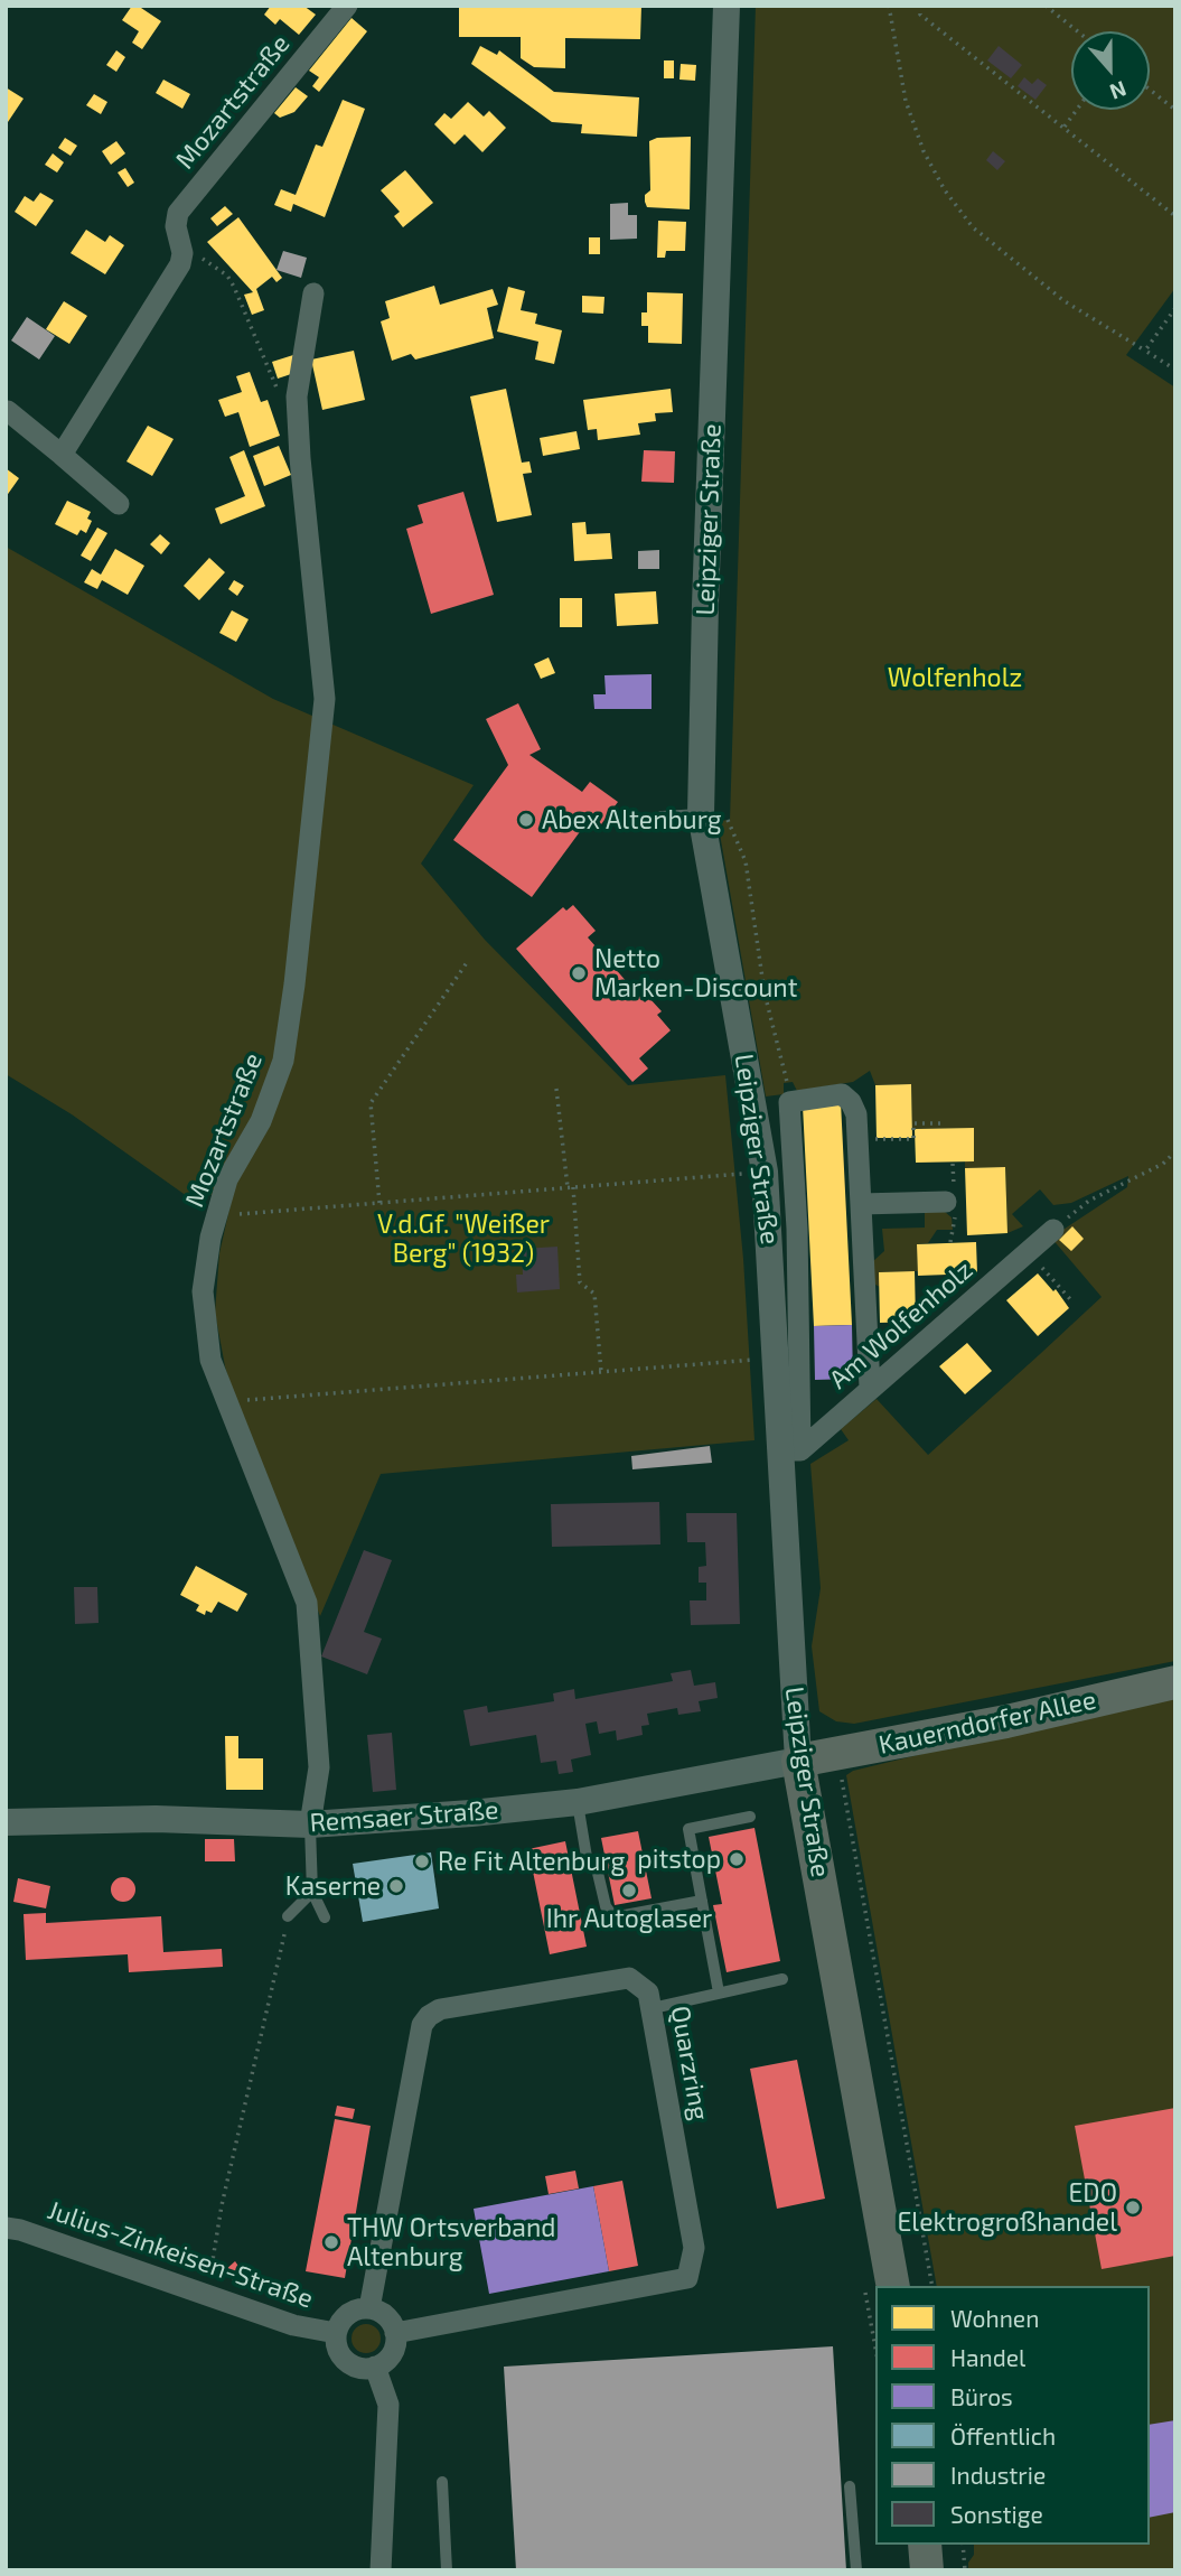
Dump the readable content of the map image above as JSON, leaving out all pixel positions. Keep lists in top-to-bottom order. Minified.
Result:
{"streets":{"main road":["Leipziger Straße","Kauerndorfer Allee"],"street":["Mozartstraße","Am Wolfenholz","Remsaer Straße","Quarzring","Julius-Zinkeisen-Straße"]},"crossings":[["Mozartstraße","Remsaer Straße"],["Leipziger Straße","Am Wolfenholz"],["Leipziger Straße","Kauerndorfer Allee"],["Leipziger Straße","Remsaer Straße"],["Kauerndorfer Allee","Remsaer Straße"],["Quarzring","Julius-Zinkeisen-Straße"]],"parks":["Wolfenholz","V.d.Gf. \"Weißer Berg\" (1932)"],"places":["Abex Altenburg","Netto Marken-Discount","pitstop","Re Fit Altenburg","Kaserne","Ihr Autoglaser","EDO Elektrogroßhandel","THW Ortsverband Altenburg"],"legend":["Wohnen","Handel","Büros","Öffentlich","Industrie","Sonstige"],"north":"bottom"}
